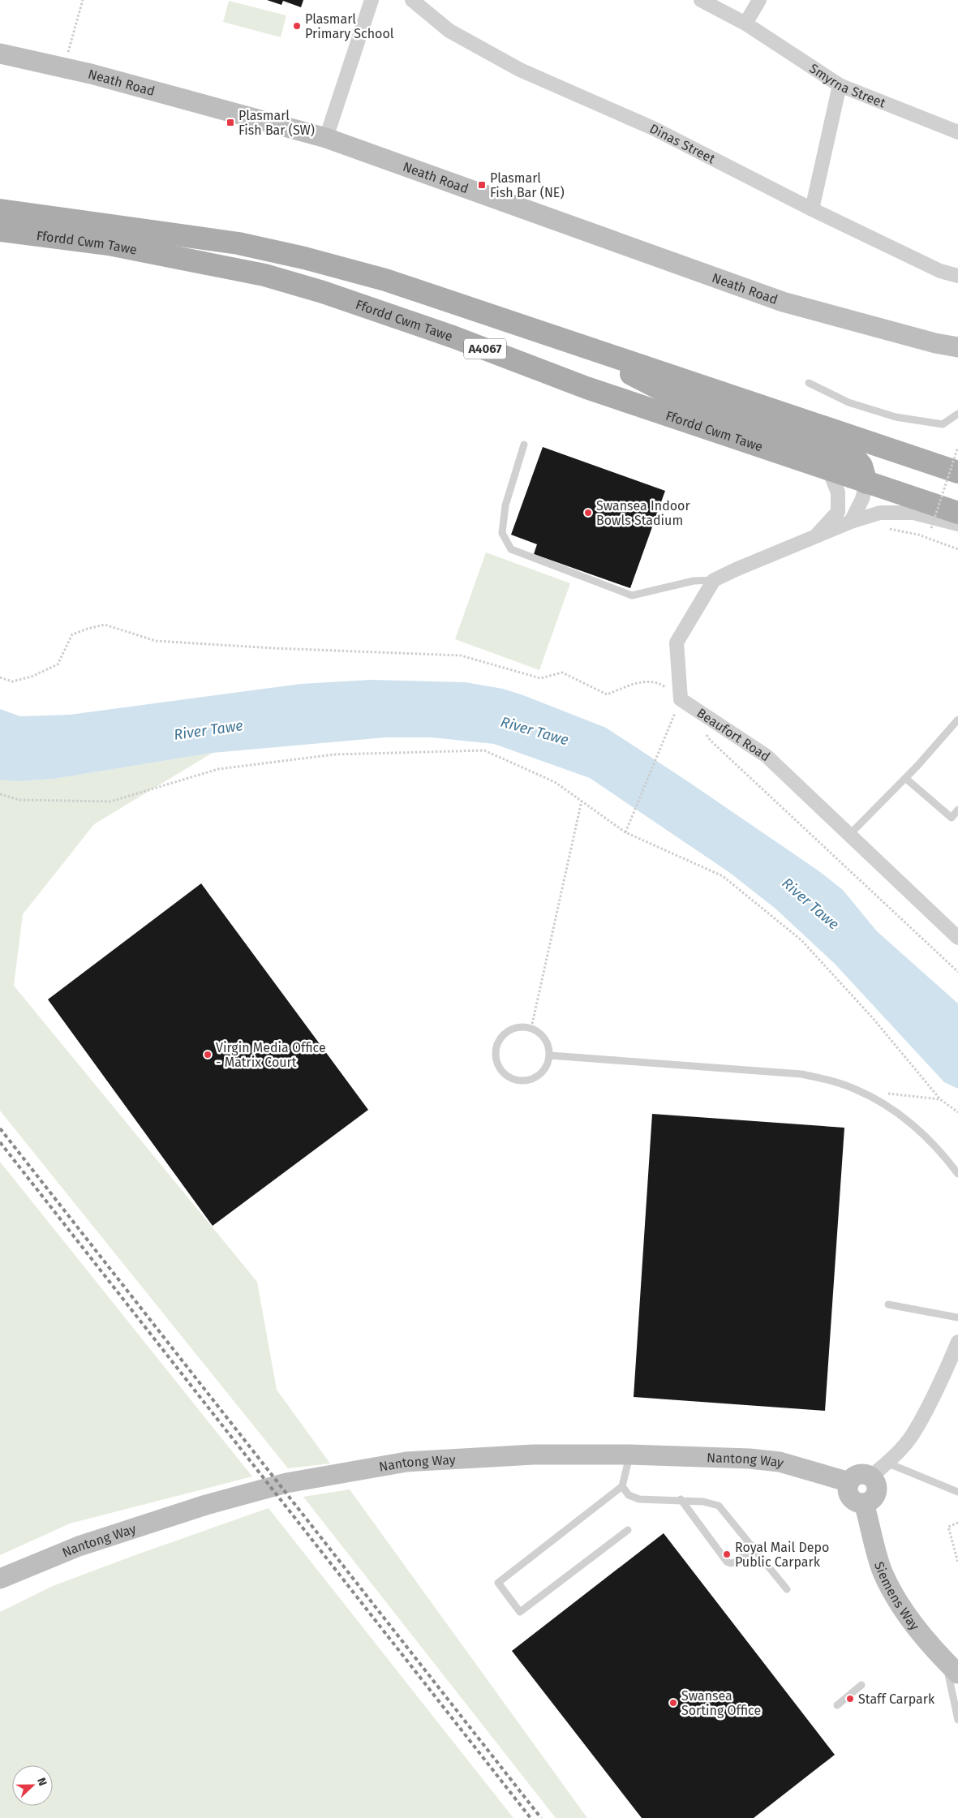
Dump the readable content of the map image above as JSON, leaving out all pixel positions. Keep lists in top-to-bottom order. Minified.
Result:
{"streets":{"main road":["Ffordd Cwm Tawe","A4067"],"street":["Neath Road","Smyrna Street","Dinas Street","Beaufort Road","Nantong Way","Siemens Way"]},"crossings":[["Nantong Way","Siemens Way"]],"water":["River Tawe"],"places":{"other":["Plasmarl Primary School","Swansea Indoor Bowls Stadium","Virgin Media Office - Matrix Court","Royal Mail Depo Public Carpark","Staff Carpark","Swansea Sorting Office"],"transit":["Plasmarl Fish Bar (SW)","Plasmarl Fish Bar (NE)"]},"north":"right"}
